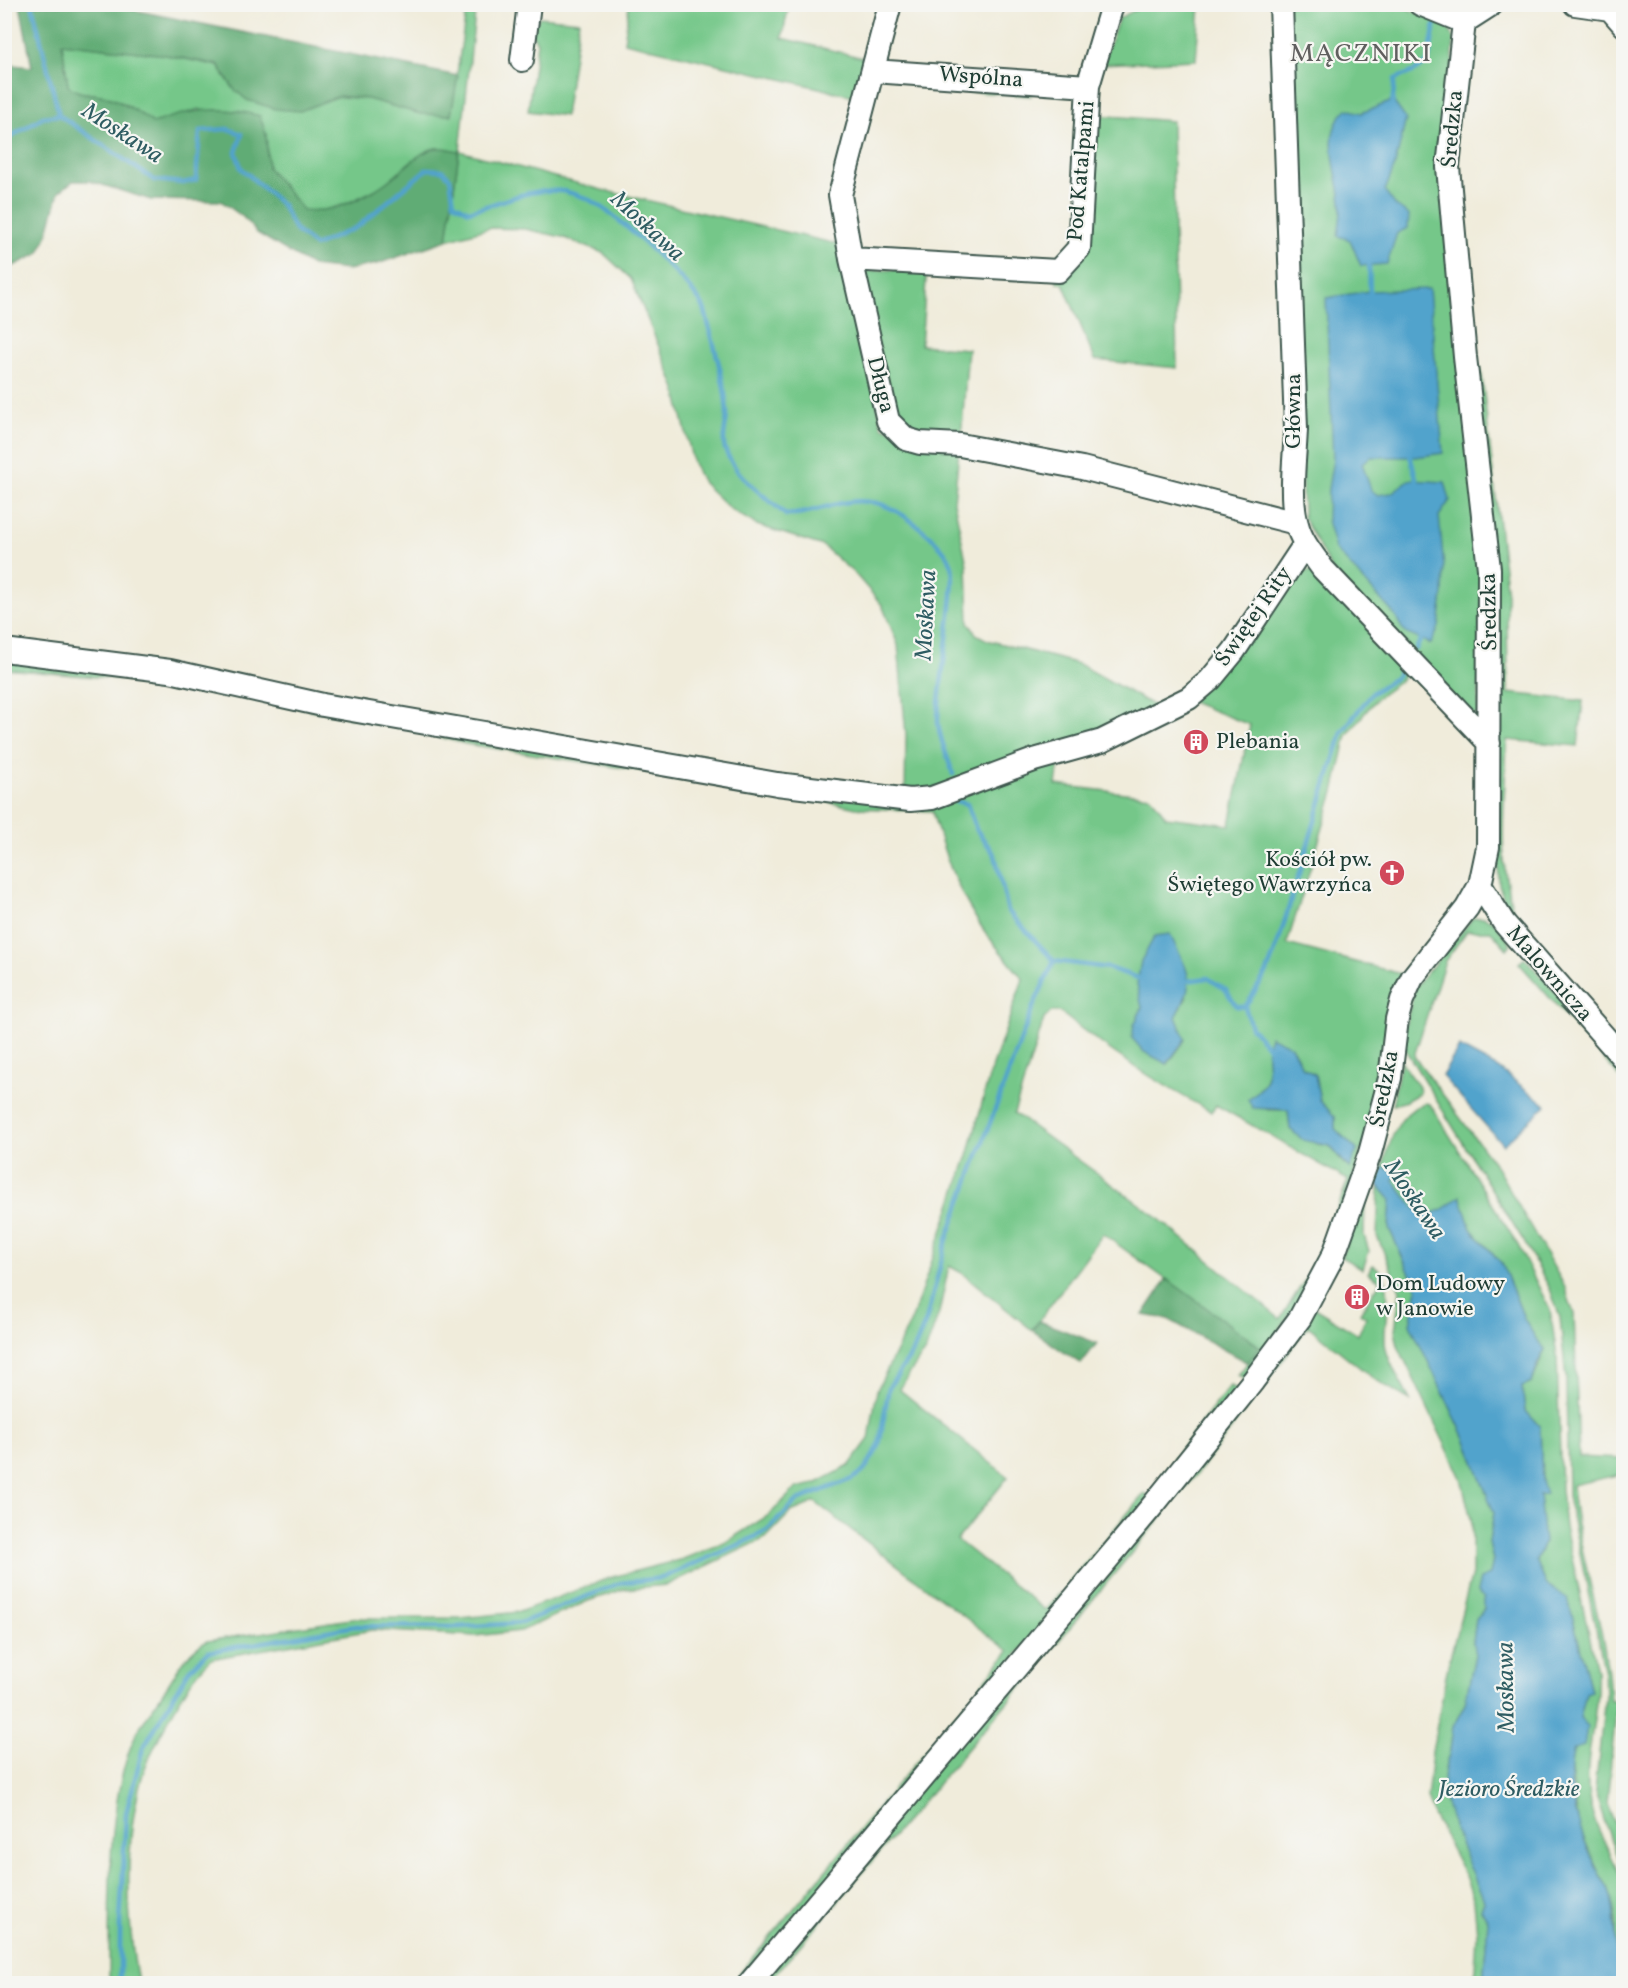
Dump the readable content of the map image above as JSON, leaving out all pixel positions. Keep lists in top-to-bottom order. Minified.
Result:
{"streets":{"street":["Wspólna","Średzka","Pod Katalpami","Długa","Główna","Świętej Rity","Malownicza"]},"crossings":[["Wspólna","Pod Katalpami"],["Wspólna","Długa"],["Średzka","Malownicza"],["Pod Katalpami","Długa"],["Długa","Główna"],["Długa","Świętej Rity"],["Główna","Świętej Rity"]],"districts":["MĄCZNIKI"],"water":["Moskawa","Jezioro Średzkie"],"places":{"building":["Plebania","Dom Ludowy w Janowie"],"church":["Kościół pw. Świętego Wawrzyńca"]}}
